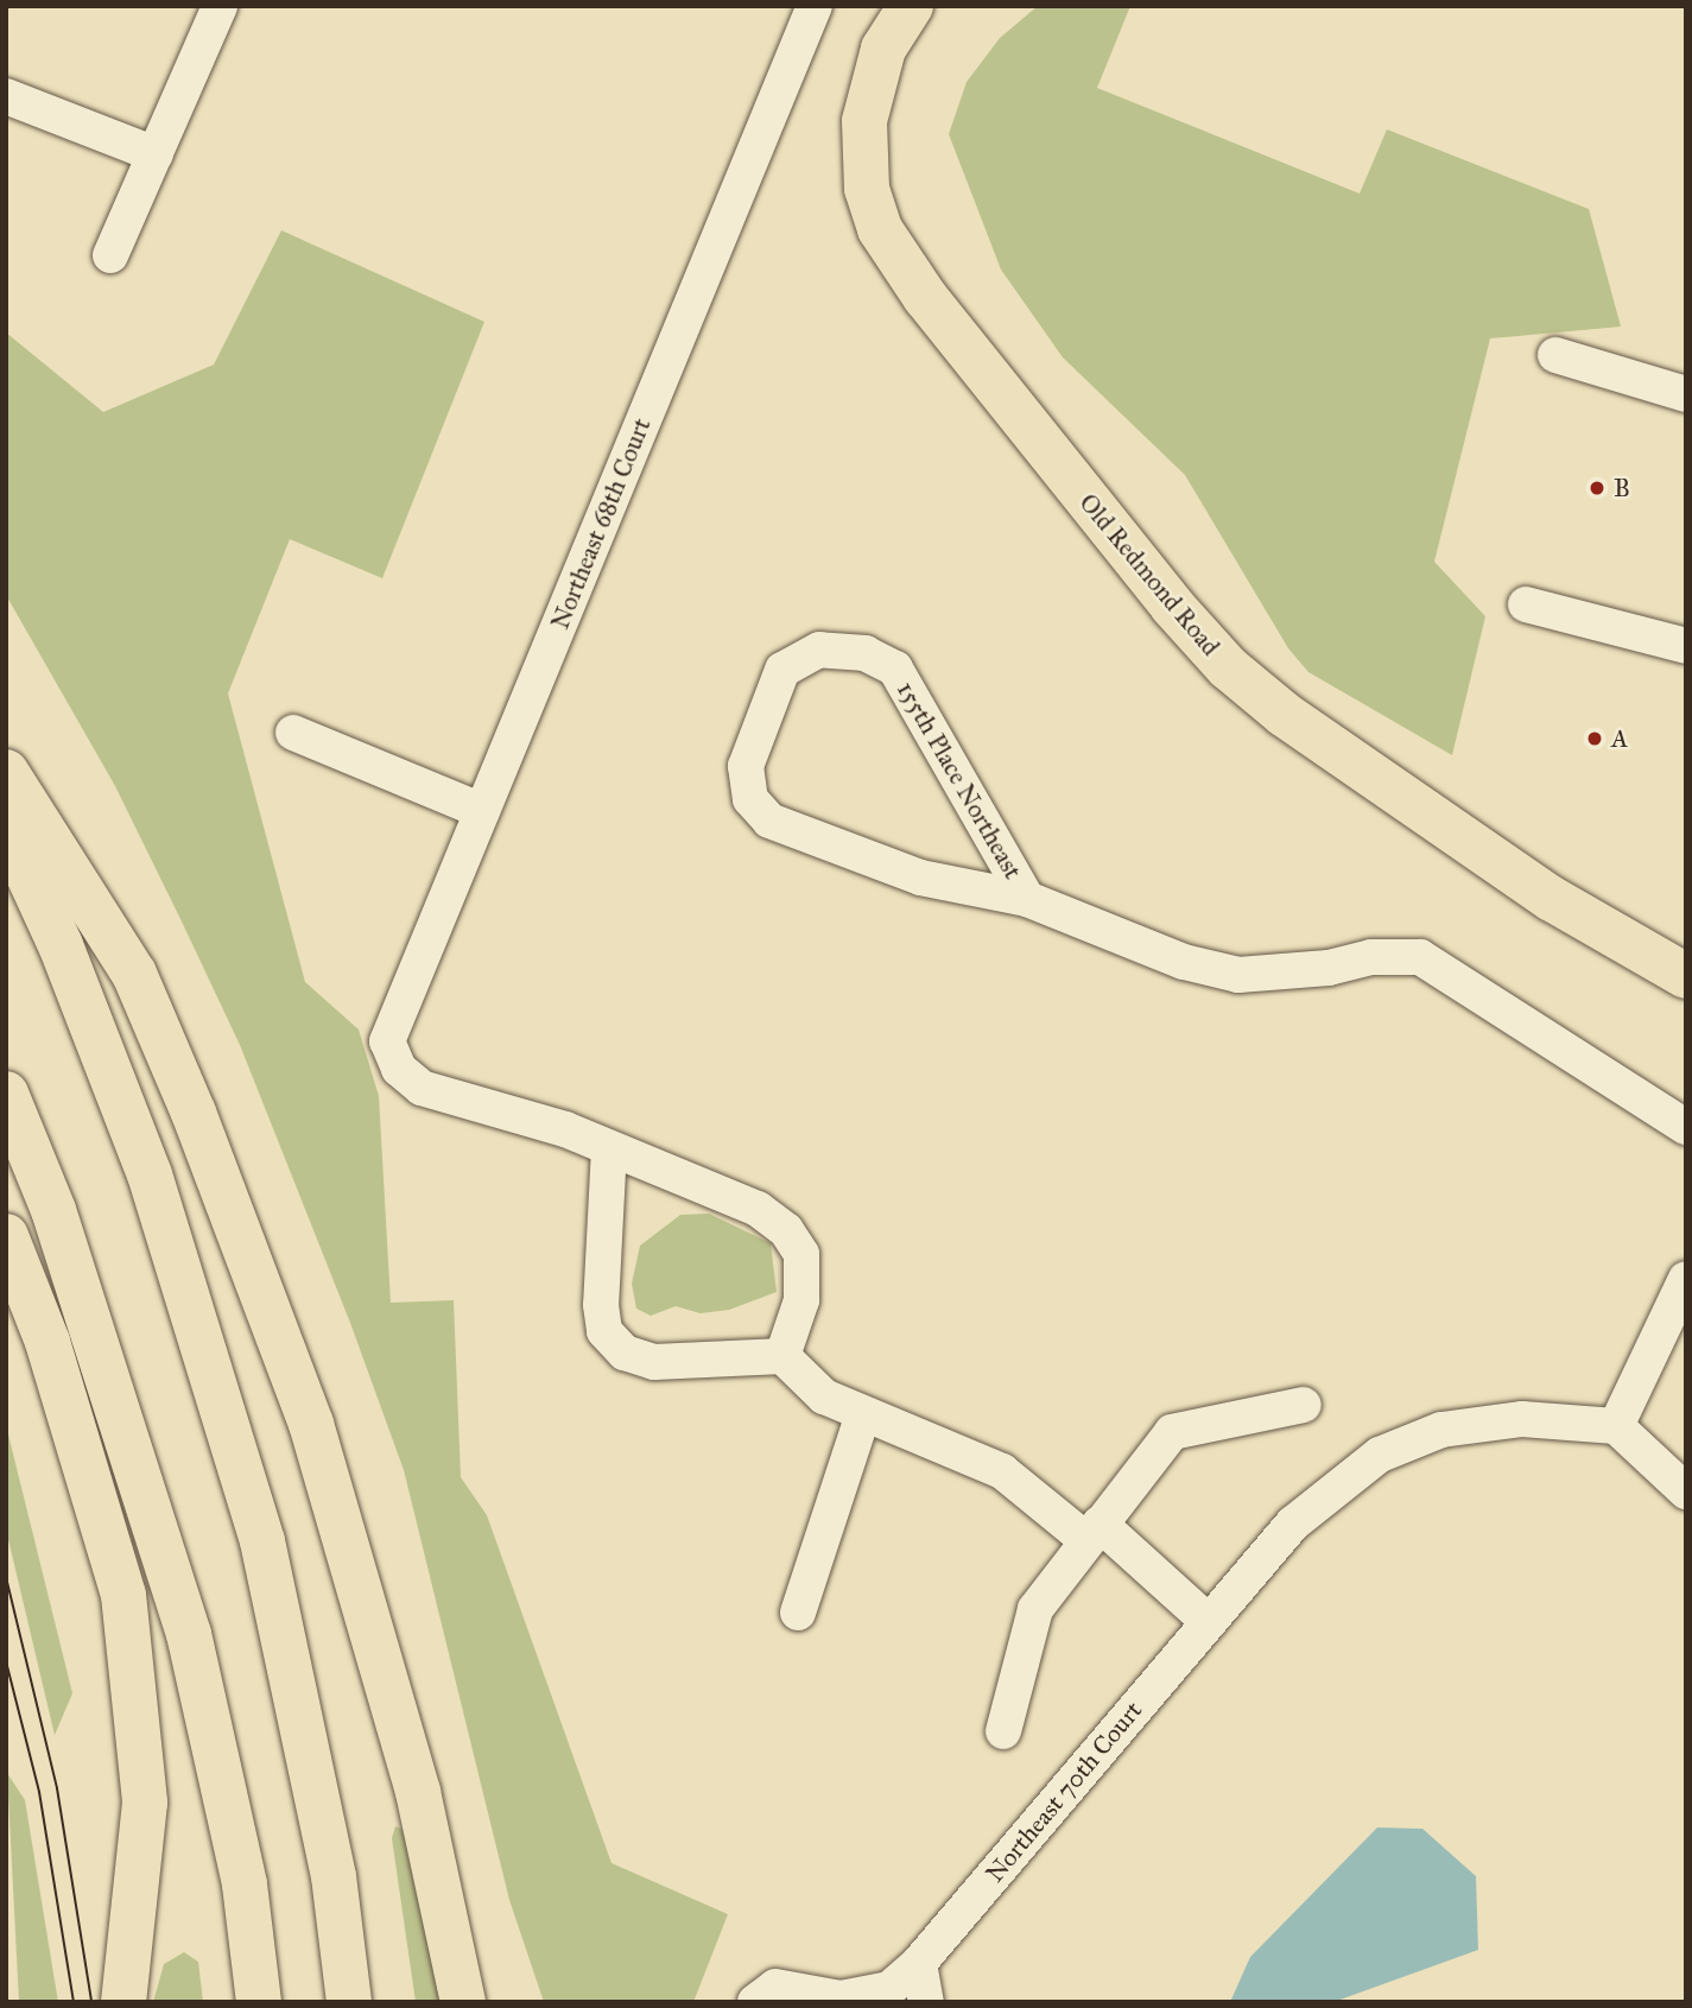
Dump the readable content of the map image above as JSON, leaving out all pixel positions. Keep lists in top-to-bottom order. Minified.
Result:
{"streets":{"main road":["Old Redmond Road"],"street":["Northeast 68th Court","155th Place Northeast","Northeast 70th Court"]},"places":["B","A"]}
